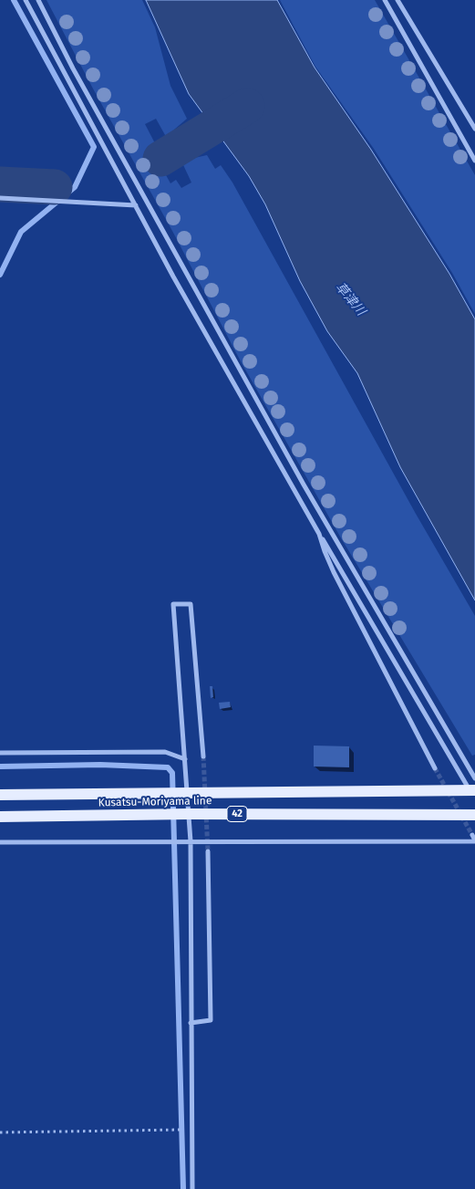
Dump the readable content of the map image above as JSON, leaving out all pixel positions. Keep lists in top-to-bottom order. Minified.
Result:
{"streets":{"main road":["Kusatsu-Moriyama line","42"]},"water":["草津川"]}
